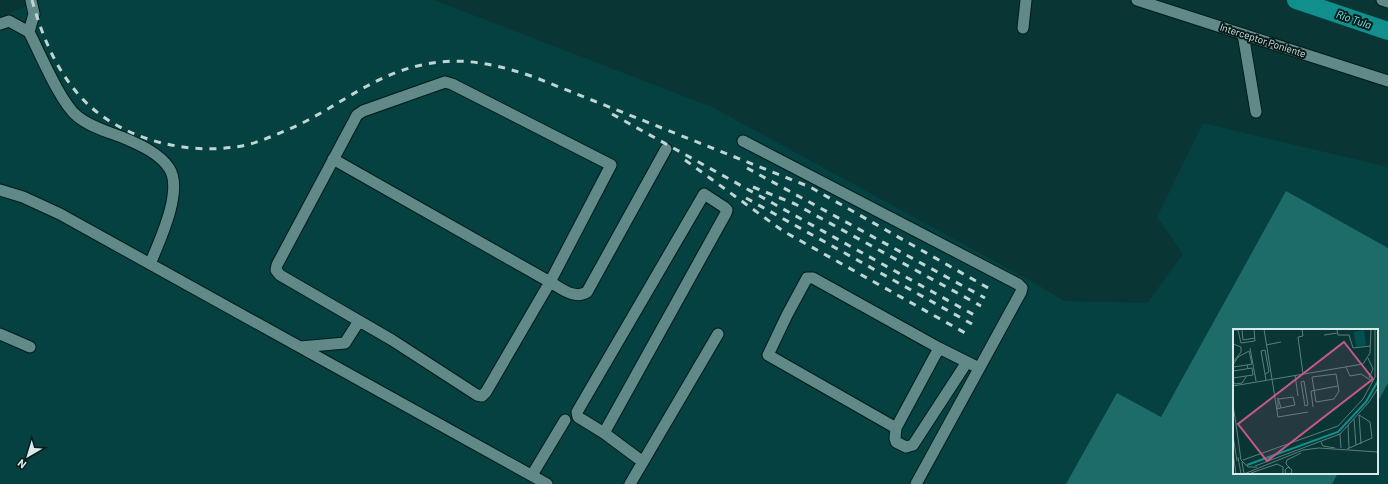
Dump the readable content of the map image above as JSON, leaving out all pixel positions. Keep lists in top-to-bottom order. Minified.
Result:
{"streets":{"street":["Interceptor Poniente"]},"water":["Río Tula"],"north":"bottom left"}
